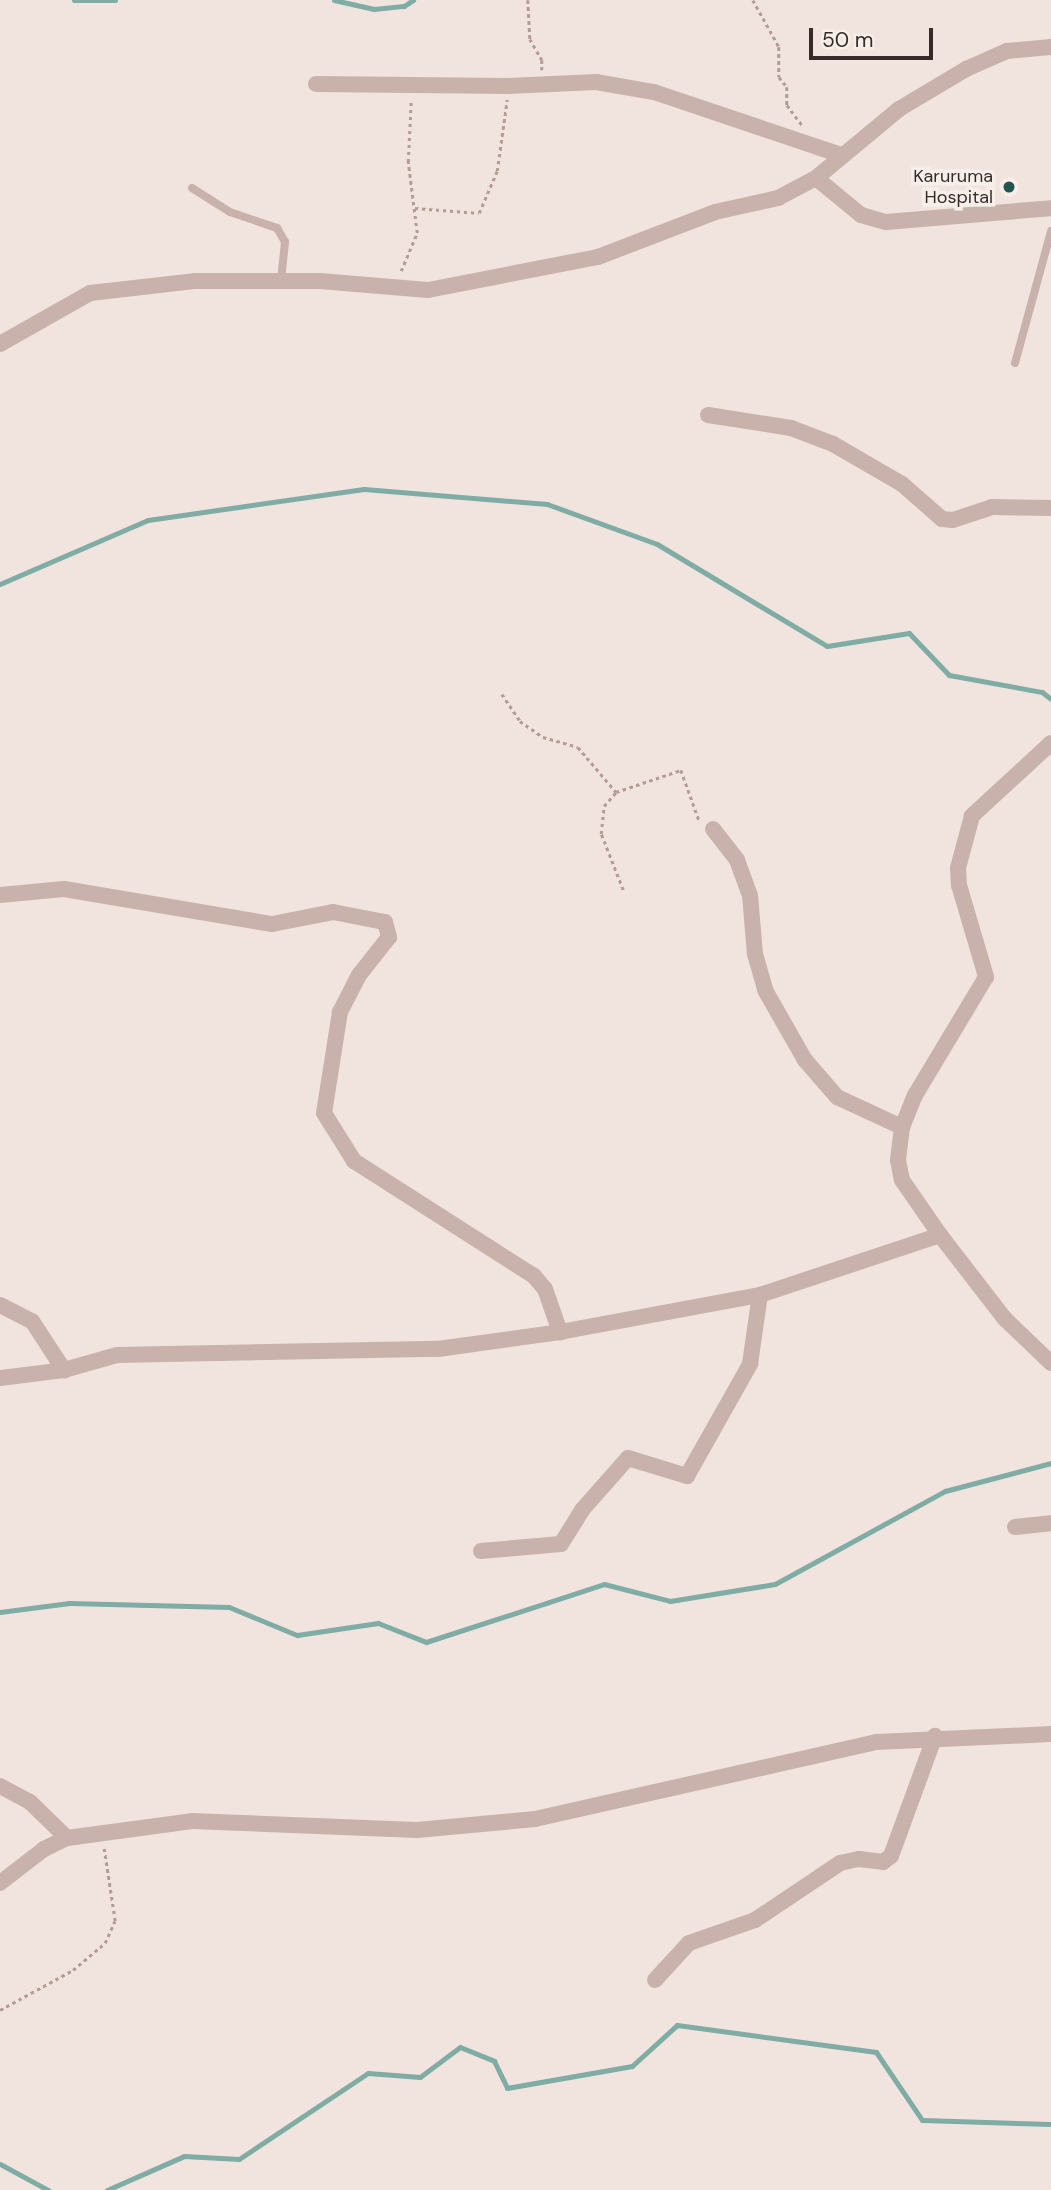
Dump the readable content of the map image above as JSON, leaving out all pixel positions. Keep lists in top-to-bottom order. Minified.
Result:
{"places":["Karuruma Hospital"],"scale_bar":"50 m"}
